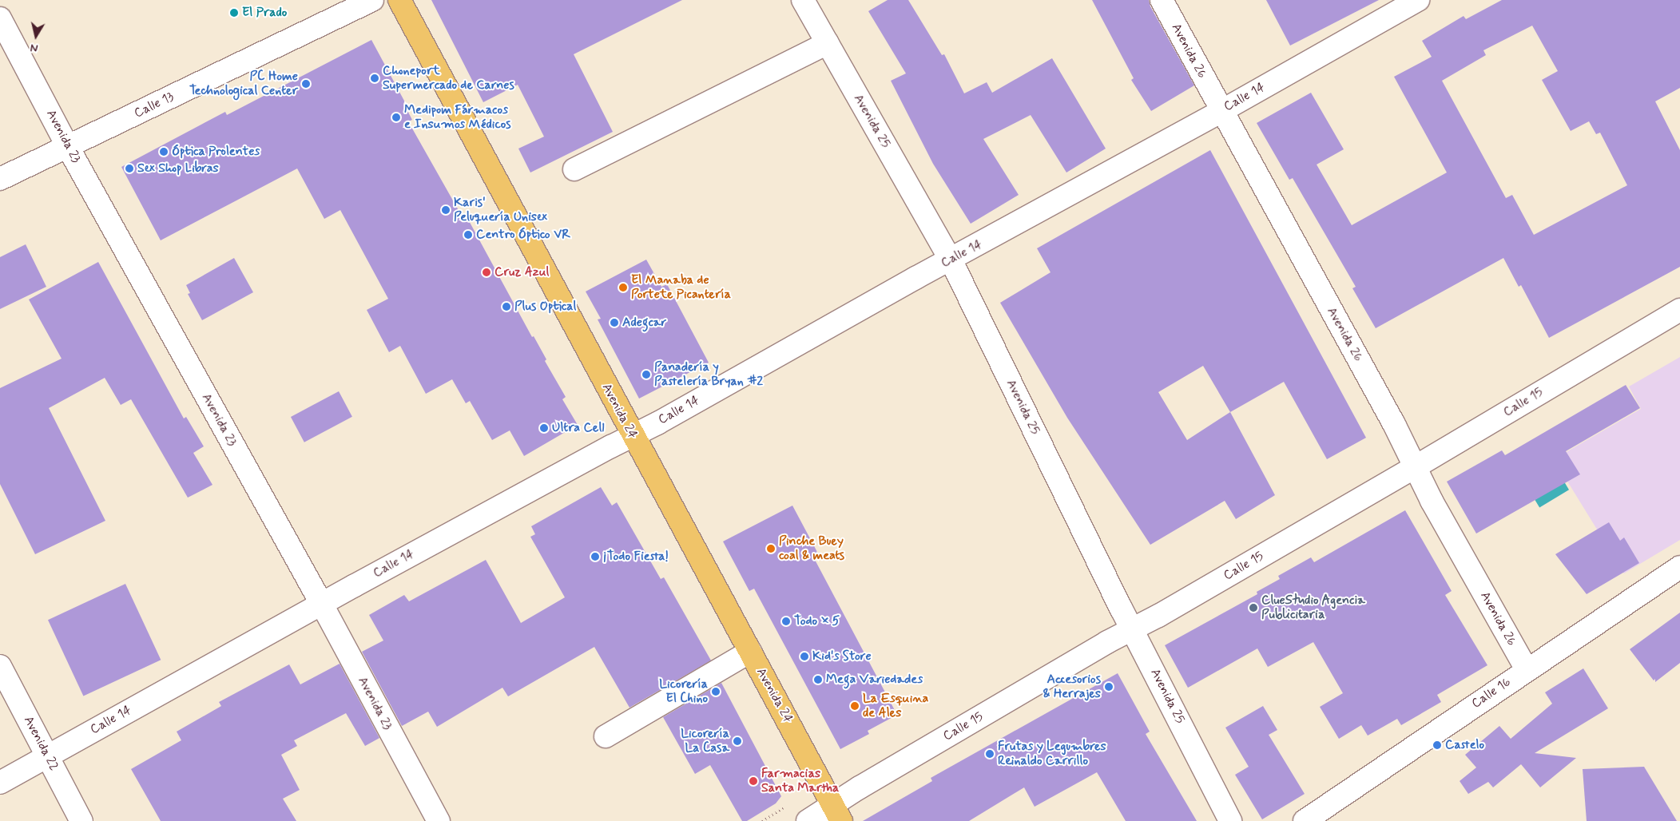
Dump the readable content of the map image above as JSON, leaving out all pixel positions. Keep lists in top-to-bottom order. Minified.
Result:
{"streets":{"main road":["Avenida 24"],"street":["Avenida 26","Calle 14","Calle 13","Avenida 25","Avenida 23","Calle 15","Calle 16","Avenida 22"]},"crossings":[["Avenida 26","Calle 14"],["Avenida 26","Calle 15"],["Avenida 26","Calle 16"],["Calle 14","Avenida 25"],["Calle 14","Avenida 23"],["Calle 14","Avenida 24"],["Calle 14","Avenida 22"],["Calle 13","Avenida 23"],["Avenida 25","Calle 15"],["Calle 15","Avenida 24"]],"places":["El Prado","Choneport Supermercado de Carnes","PC Home Technological Center","Medipom Fármacos e Insumos Médicos","Óptica Prolentes","Sex Shop Libras","Karis' Peluquería Unisex","Centro Óptico VR","Cruz Azul","El Manaba de Portete Picantería","Plus Optical","Adegcar","Panadería y Pastelería Bryan #2","Ultra Cell","Pinche Buey coal & meats","¡Todo Fiesta!","ClueStudio Agencia Publicitaria","Todo × 5","Kid's Store","Mega Variedades","Accesorios & Herrajes","Licorería El Chino","La Esquina de Ales","Licorería La Casa","Castelo","Frutas y Legumbres Reinaldo Carrillo","Farmacias Santa Martha"],"north":"bottom"}
